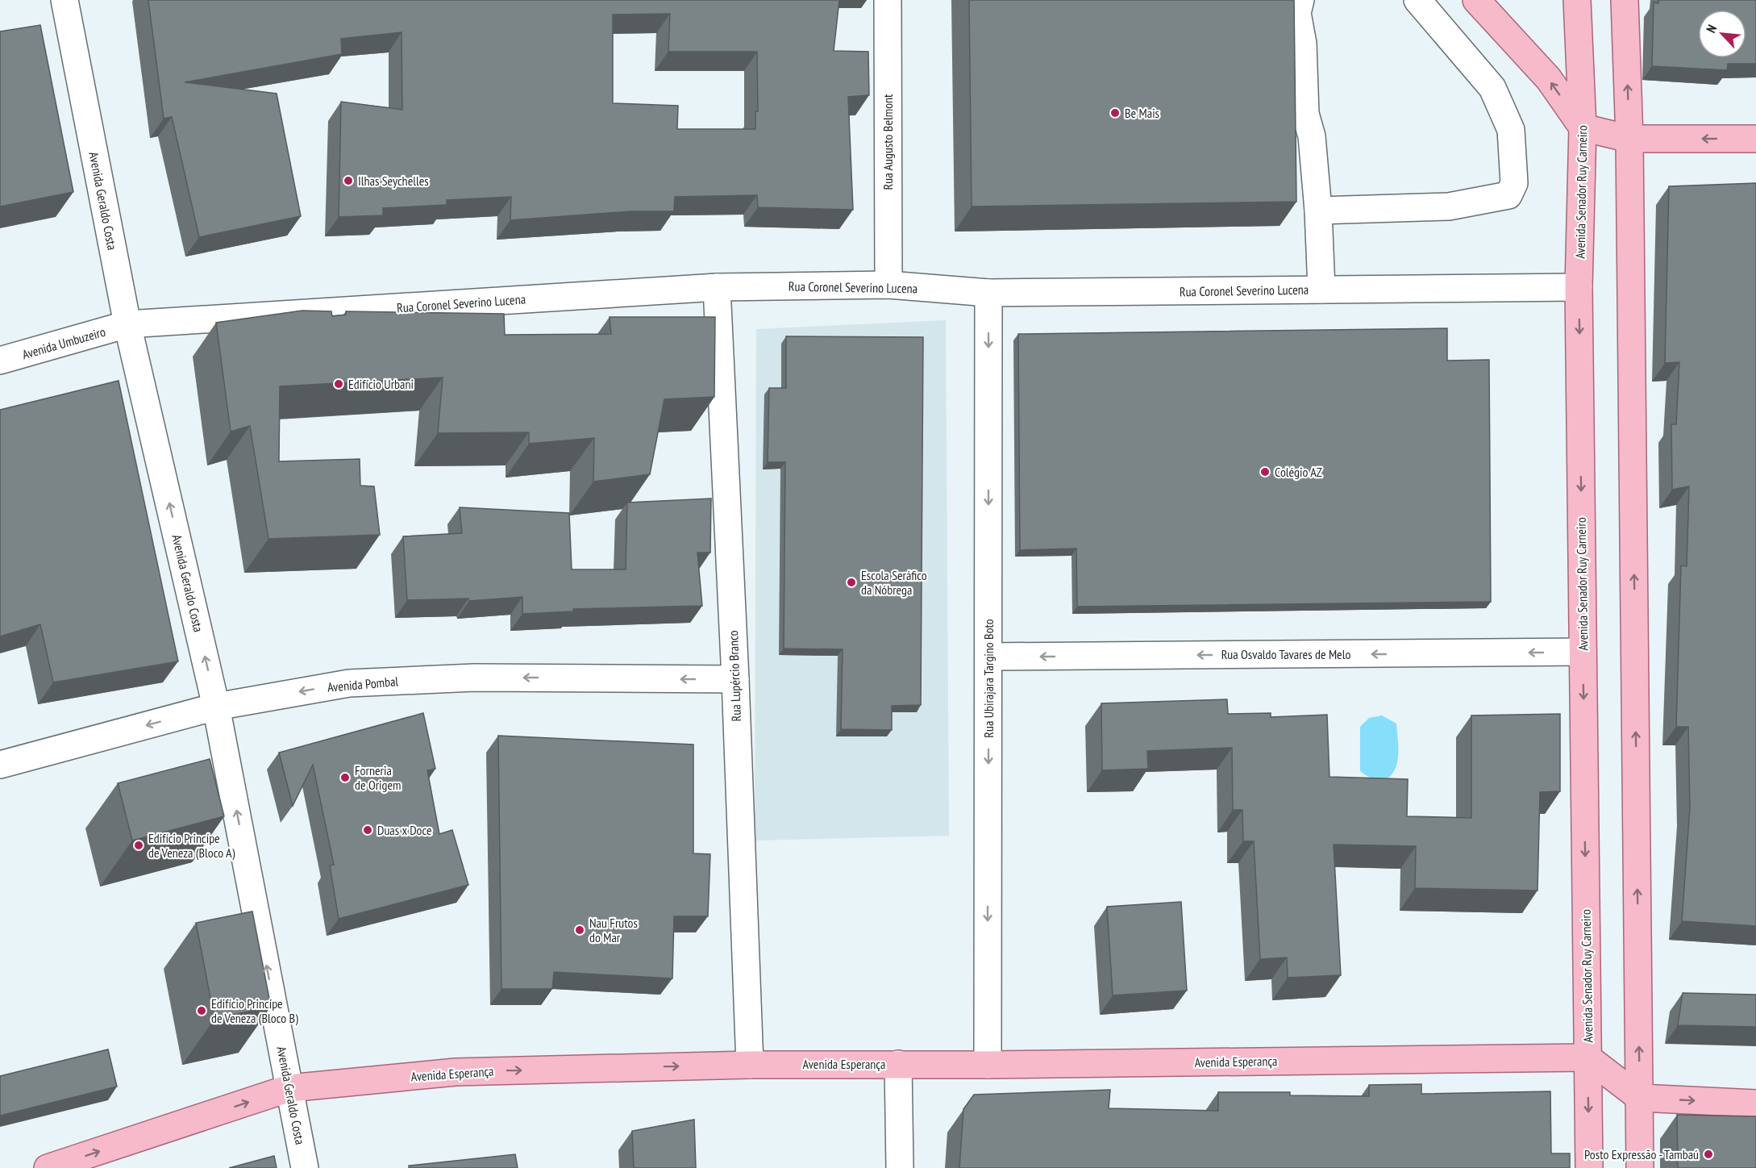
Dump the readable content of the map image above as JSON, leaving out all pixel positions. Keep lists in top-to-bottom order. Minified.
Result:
{"streets":{"main road":["Avenida Senador Ruy Carneiro","Avenida Esperança"],"street":["Rua Augusto Belmont","Avenida Geraldo Costa","Rua Coronel Severino Lucena","Avenida Umbuzeiro","Rua Osvaldo Tavares de Melo","Rua Lupércio Branco","Rua Ubirajara Targino Boto","Avenida Pombal"]},"crossings":[["Rua Augusto Belmont","Rua Coronel Severino Lucena"],["Avenida Senador Ruy Carneiro","Rua Coronel Severino Lucena"],["Avenida Senador Ruy Carneiro","Rua Osvaldo Tavares de Melo"],["Avenida Senador Ruy Carneiro","Avenida Esperança"],["Avenida Geraldo Costa","Rua Coronel Severino Lucena"],["Avenida Geraldo Costa","Avenida Umbuzeiro"],["Avenida Geraldo Costa","Avenida Pombal"],["Avenida Geraldo Costa","Avenida Esperança"],["Rua Coronel Severino Lucena","Avenida Umbuzeiro"],["Rua Coronel Severino Lucena","Rua Lupércio Branco"],["Rua Coronel Severino Lucena","Rua Ubirajara Targino Boto"],["Rua Osvaldo Tavares de Melo","Rua Ubirajara Targino Boto"],["Rua Lupércio Branco","Avenida Pombal"],["Rua Lupércio Branco","Avenida Esperança"],["Rua Ubirajara Targino Boto","Avenida Esperança"]],"one_way":["Avenida Geraldo Costa","Rua Osvaldo Tavares de Melo","Rua Ubirajara Targino Boto","Avenida Pombal","Avenida Esperança"],"places":["Be Mais","Ilhas Seychelles","Edifício Urbani","Colégio AZ","Escola Seráfico da Nóbrega","Forneria de Origem","Duas x Doce","Edifício Princípe de Veneza (Bloco A)","Nau Frutos do Mar","Edifício Princípe de Veneza (Bloco B)","Posto Expressão - Tambaú"],"north":"top left"}
